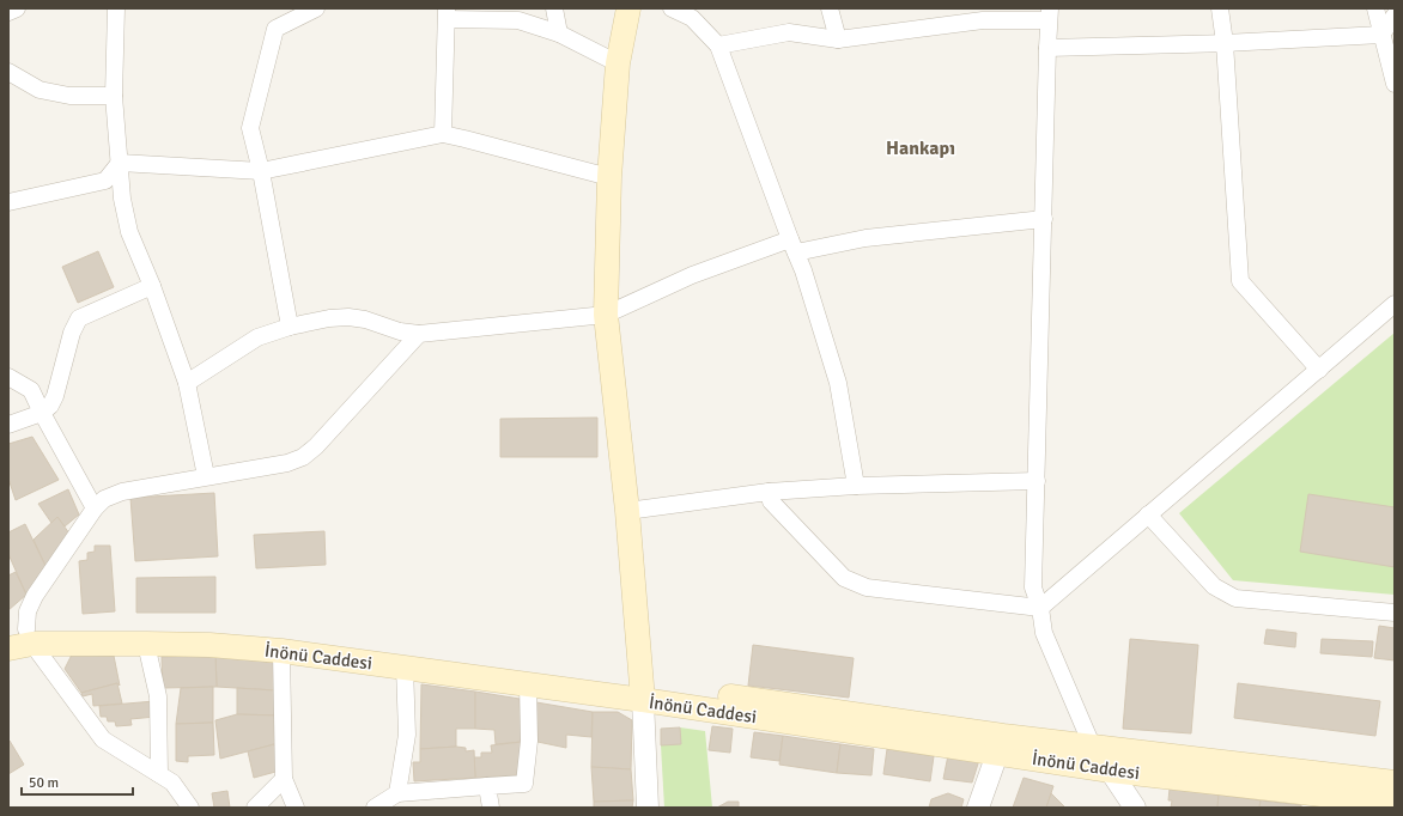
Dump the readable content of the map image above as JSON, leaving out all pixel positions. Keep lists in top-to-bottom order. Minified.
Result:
{"streets":{"main road":["İnönü Caddesi"]},"districts":["Hankapı"],"scale_bar":"50 m"}
